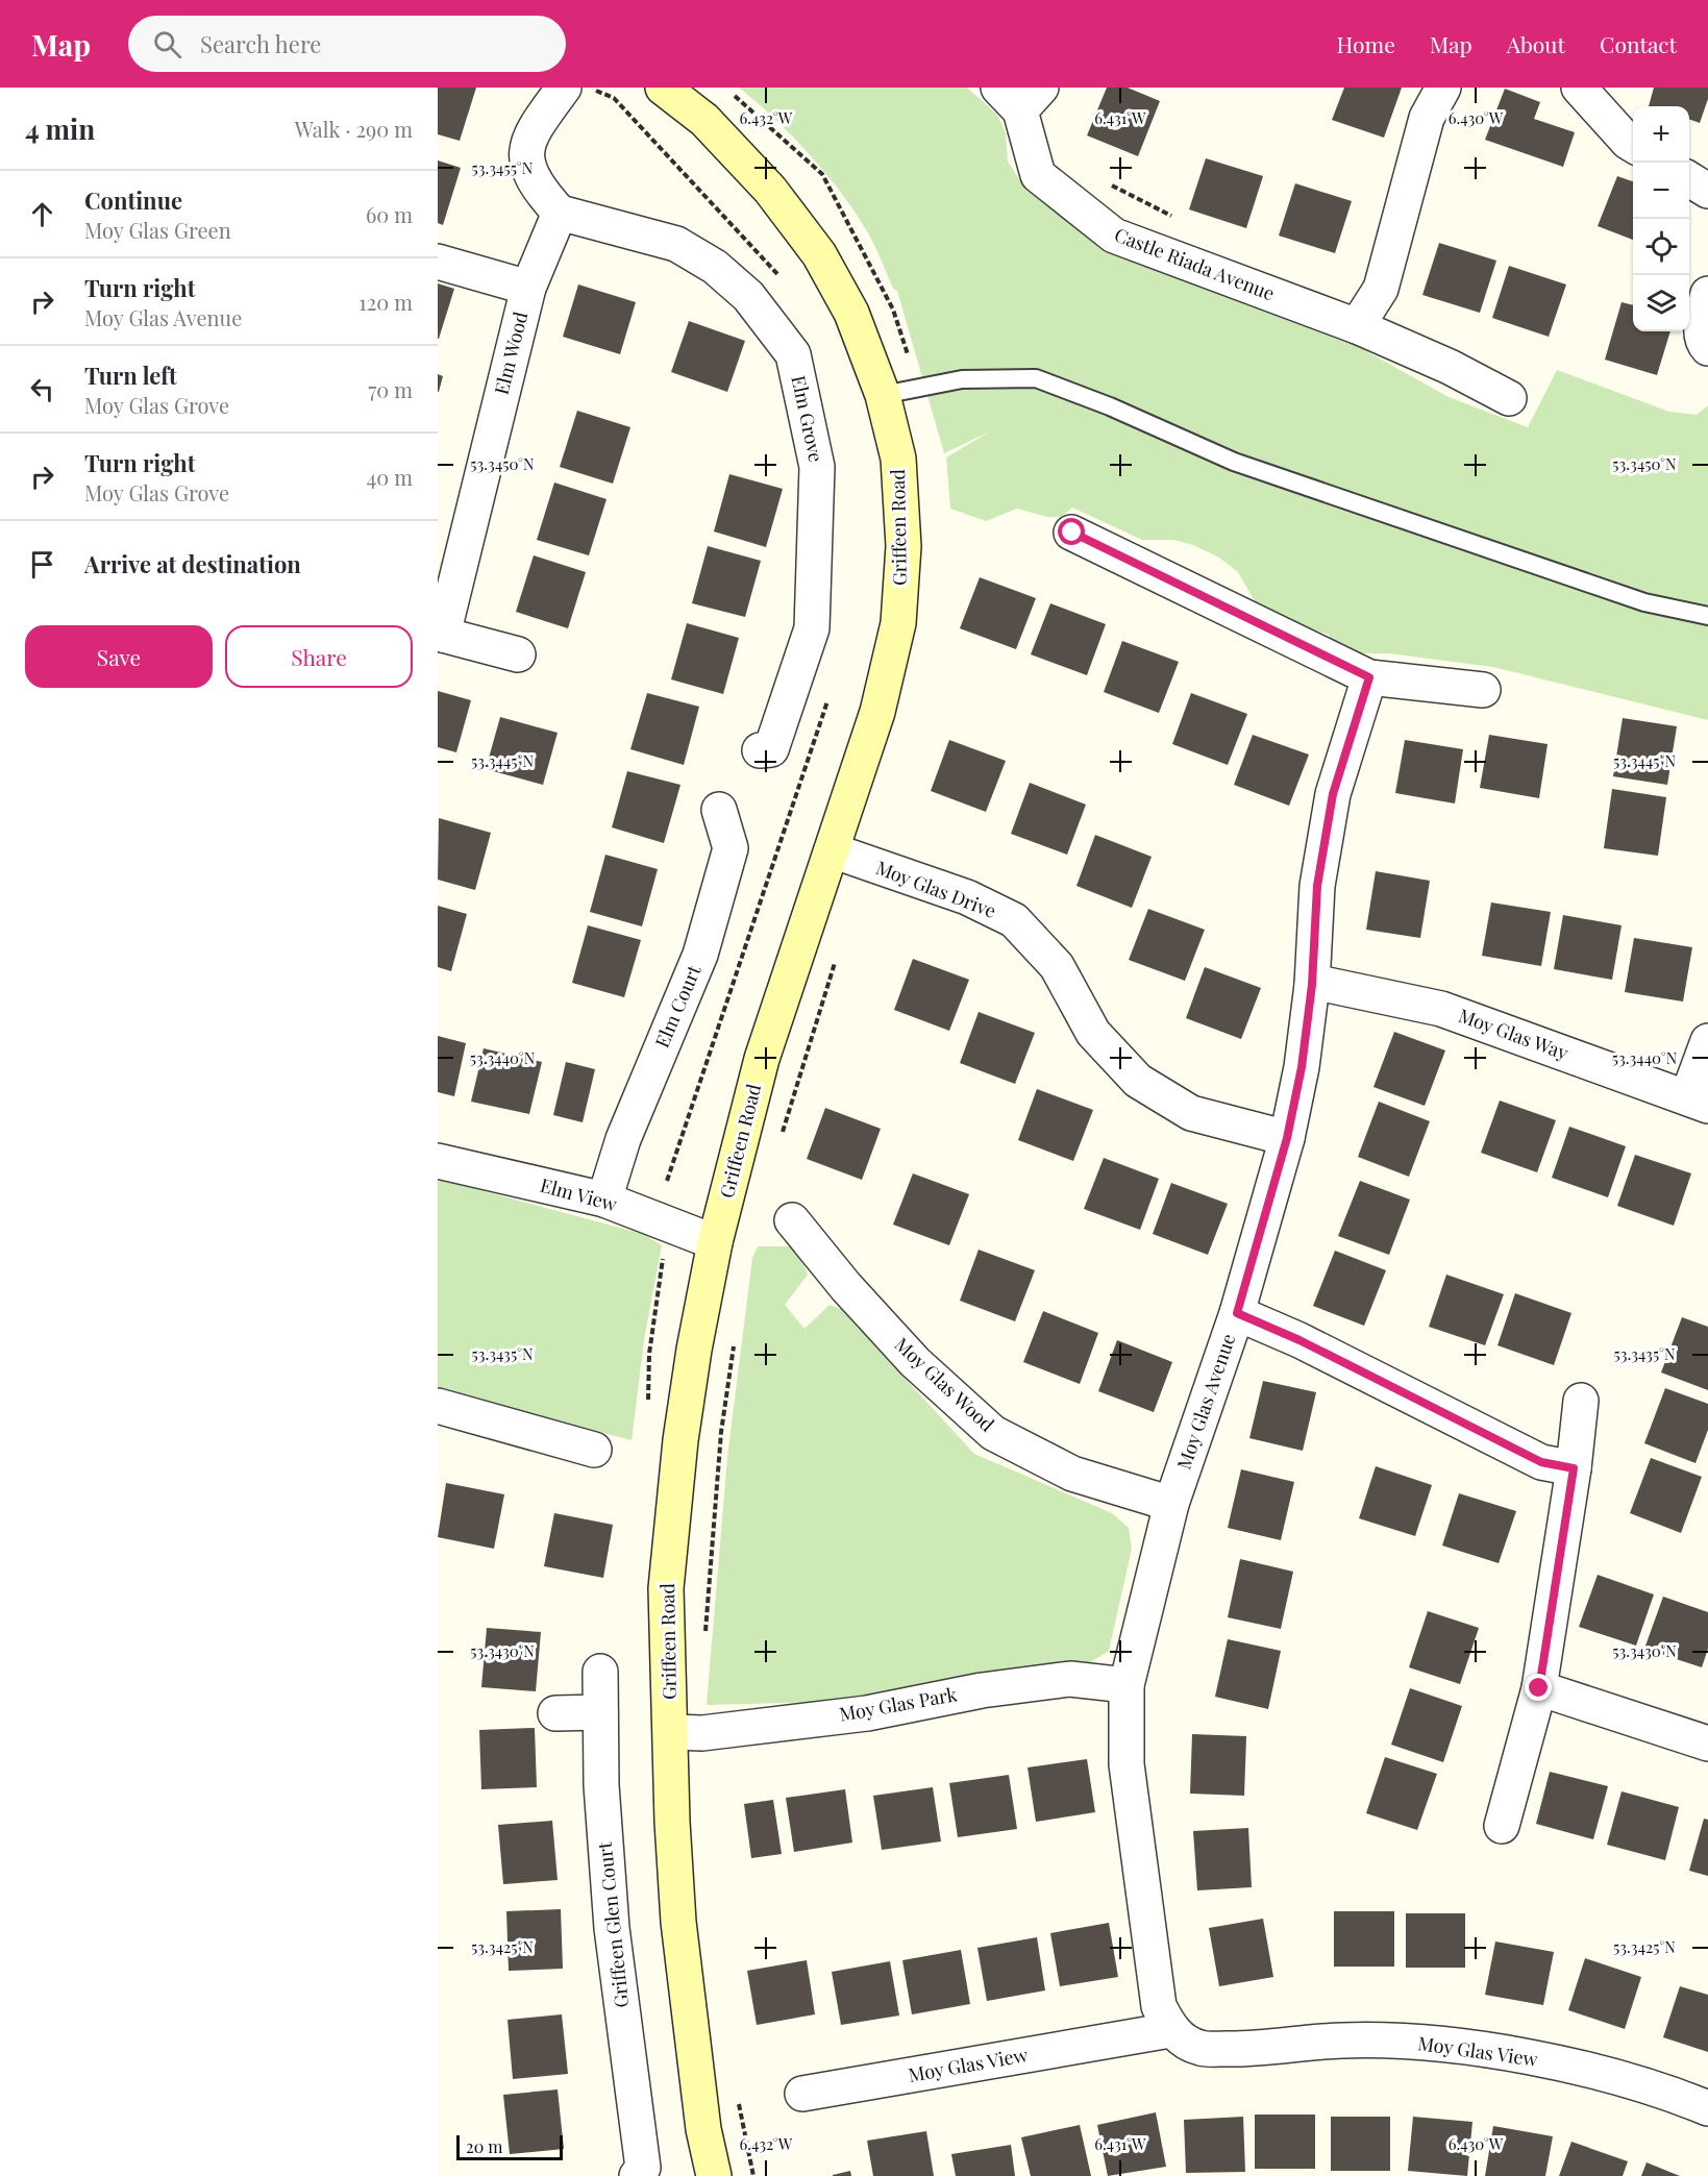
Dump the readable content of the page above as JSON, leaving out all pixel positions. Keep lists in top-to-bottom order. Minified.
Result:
{"streets":{"street":["Castle Riada Avenue","Elm Wood","Elm Grove","Griffeen Road","Moy Glas Drive","Elm Court","Moy Glas Way","Elm View","Moy Glas Wood","Moy Glas Avenue","Moy Glas Park","Griffeen Glen Court","Moy Glas View"]},"crossings":[["Elm Wood","Elm Grove"],["Griffeen Road","Moy Glas Drive"],["Griffeen Road","Elm View"],["Griffeen Road","Moy Glas Park"],["Moy Glas Drive","Moy Glas Avenue"],["Elm Court","Elm View"],["Moy Glas Way","Moy Glas Avenue"],["Moy Glas Wood","Moy Glas Avenue"],["Moy Glas Avenue","Moy Glas Park"]],"scale_bar":"20 m","page":{"header":"Map","search":"Search here","nav":["Home","Map","About","Contact"],"heading":["4 min","Walk · 290 m"],"map_buttons":["+","−"],"list":[["Continue","Moy Glas Green","60 m"],["Turn right","Moy Glas Avenue","120 m"],["Turn left","Moy Glas Grove","70 m"],["Turn right","Moy Glas Grove","40 m"],"Arrive at destination"],"buttons":["Save","Share"],"scale":"20 m"},"coordinates":["6.432°W","6.431°W","6.430°W","53.3455°N","53.3450°N","53.3445°N","53.3440°N","53.3435°N","53.3430°N","53.3425°N"]}
